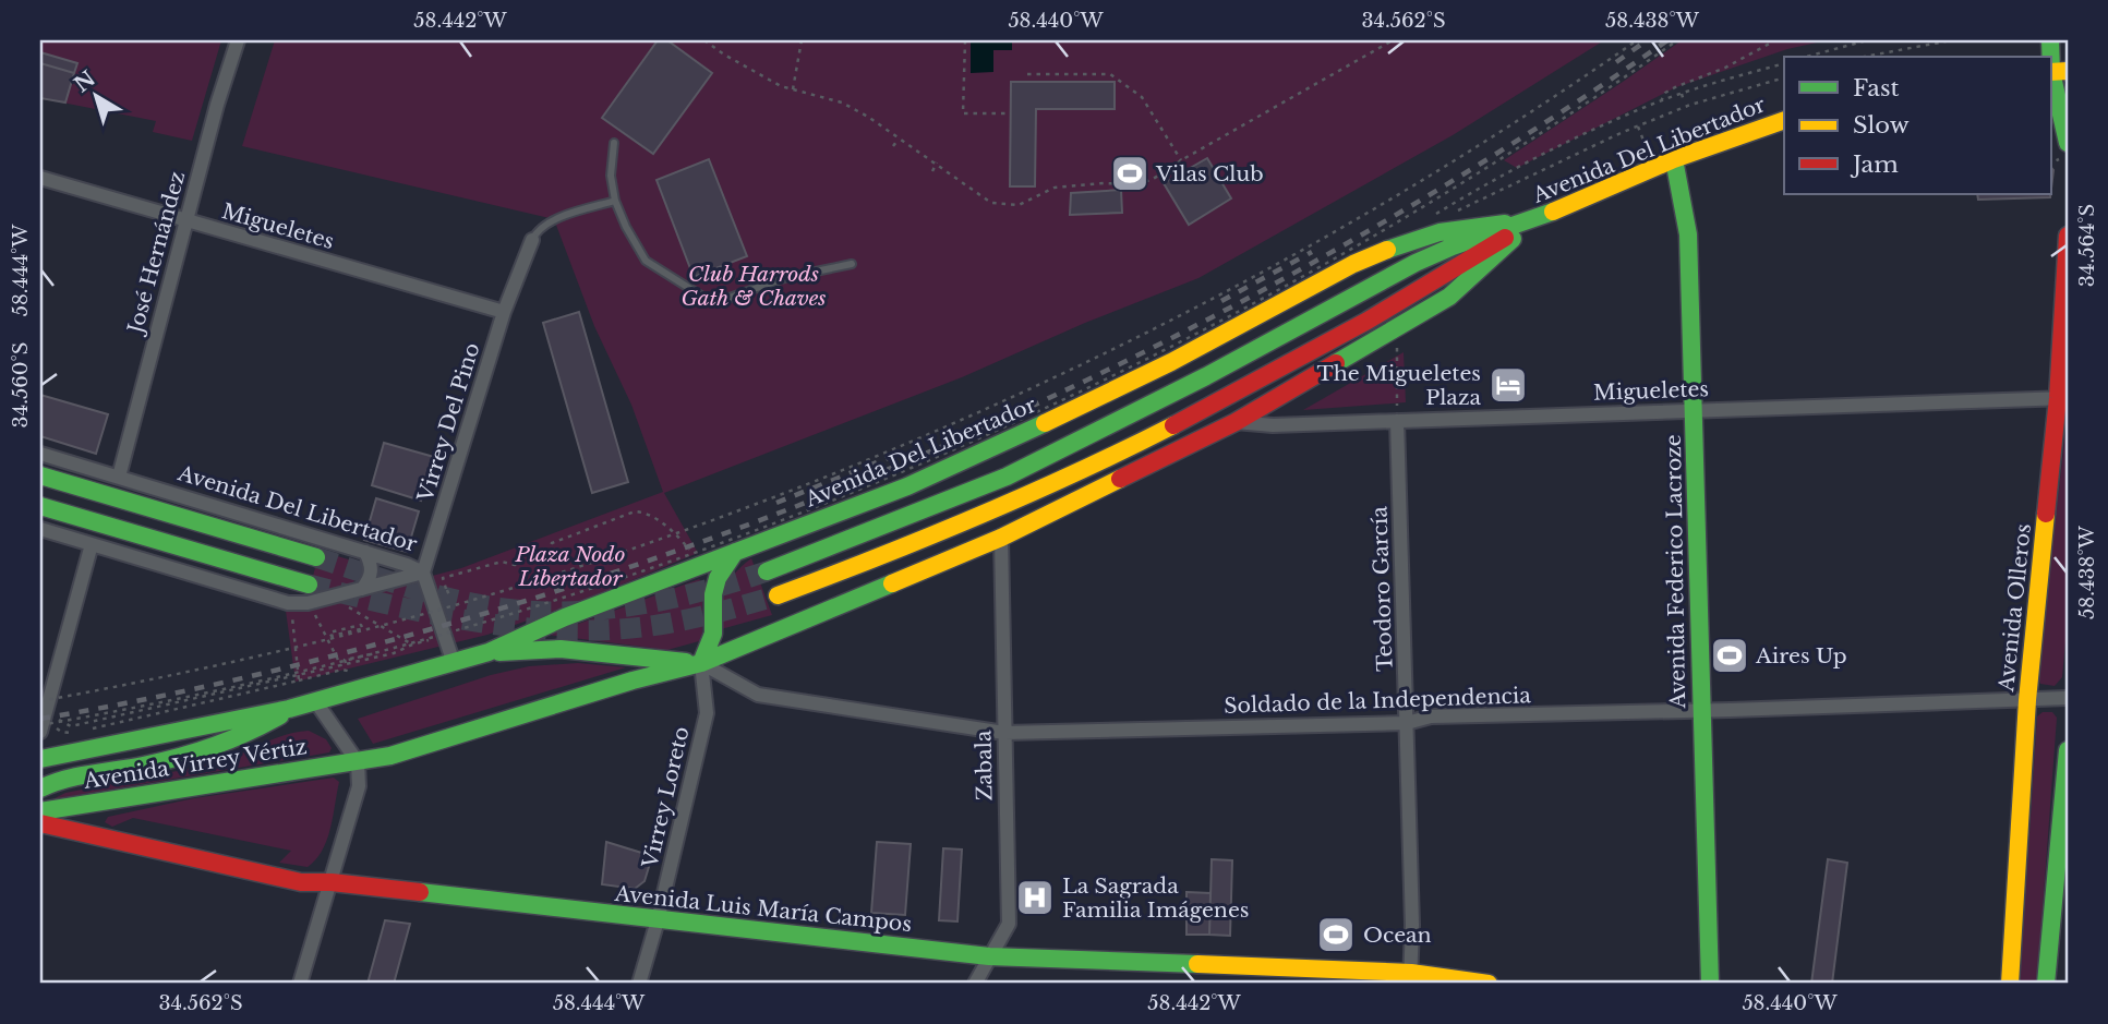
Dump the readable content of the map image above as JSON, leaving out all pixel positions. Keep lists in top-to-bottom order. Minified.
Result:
{"streets":{"main road":["Avenida Del Libertador","Avenida Federico Lacroze","Avenida Olleros","Avenida Virrey Vértiz","Avenida Luis María Campos"],"street":["Migueletes","José Hernández","Virrey Del Pino","Teodoro García","Soldado de la Independencia","Zabala","Virrey Loreto"]},"crossings":[["Avenida Del Libertador","Migueletes"],["Avenida Del Libertador","José Hernández"],["Avenida Del Libertador","Virrey Del Pino"],["Avenida Del Libertador","Avenida Federico Lacroze"],["Avenida Del Libertador","Soldado de la Independencia"],["Avenida Del Libertador","Avenida Virrey Vértiz"],["Avenida Del Libertador","Zabala"],["Avenida Del Libertador","Virrey Loreto"],["Migueletes","José Hernández"],["Migueletes","Virrey Del Pino"],["Migueletes","Avenida Federico Lacroze"],["Migueletes","Teodoro García"],["Migueletes","Avenida Olleros"],["Avenida Federico Lacroze","Soldado de la Independencia"],["Teodoro García","Soldado de la Independencia"],["Teodoro García","Avenida Luis María Campos"],["Avenida Olleros","Soldado de la Independencia"],["Soldado de la Independencia","Zabala"],["Soldado de la Independencia","Virrey Loreto"],["Zabala","Avenida Luis María Campos"],["Virrey Loreto","Avenida Luis María Campos"]],"parks":["Club Harrods Gath & Chaves","Plaza Nodo Libertador"],"places":{"sports":["Vilas Club","Aires Up","Ocean"],"hotel":["The Migueletes Plaza"],"hospital":["La Sagrada Familia Imágenes"]},"legend":["Fast","Slow","Jam"],"north":"top left","coordinates":["58.442°W","58.440°W","34.562°S","58.438°W","34.564°S","58.444°W","34.560°S"]}
